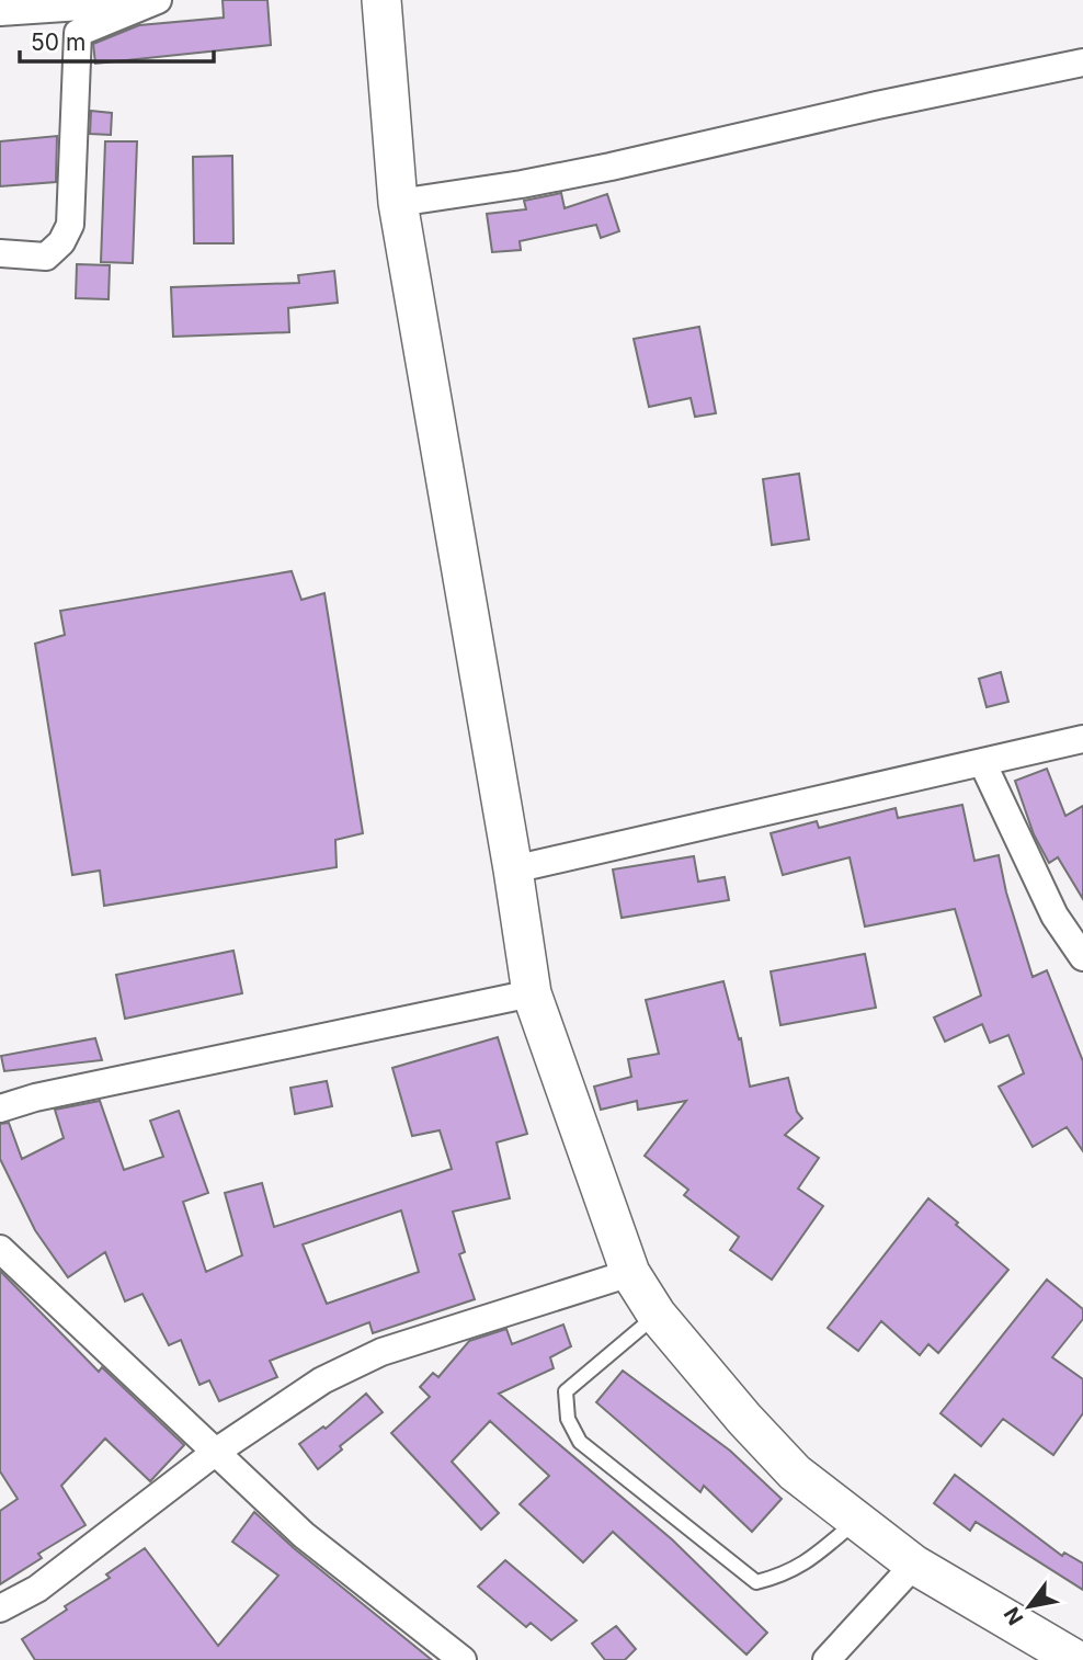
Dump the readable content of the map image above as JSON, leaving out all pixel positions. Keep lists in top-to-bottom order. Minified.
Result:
{"scale_bar":"50 m","north":"bottom left"}
